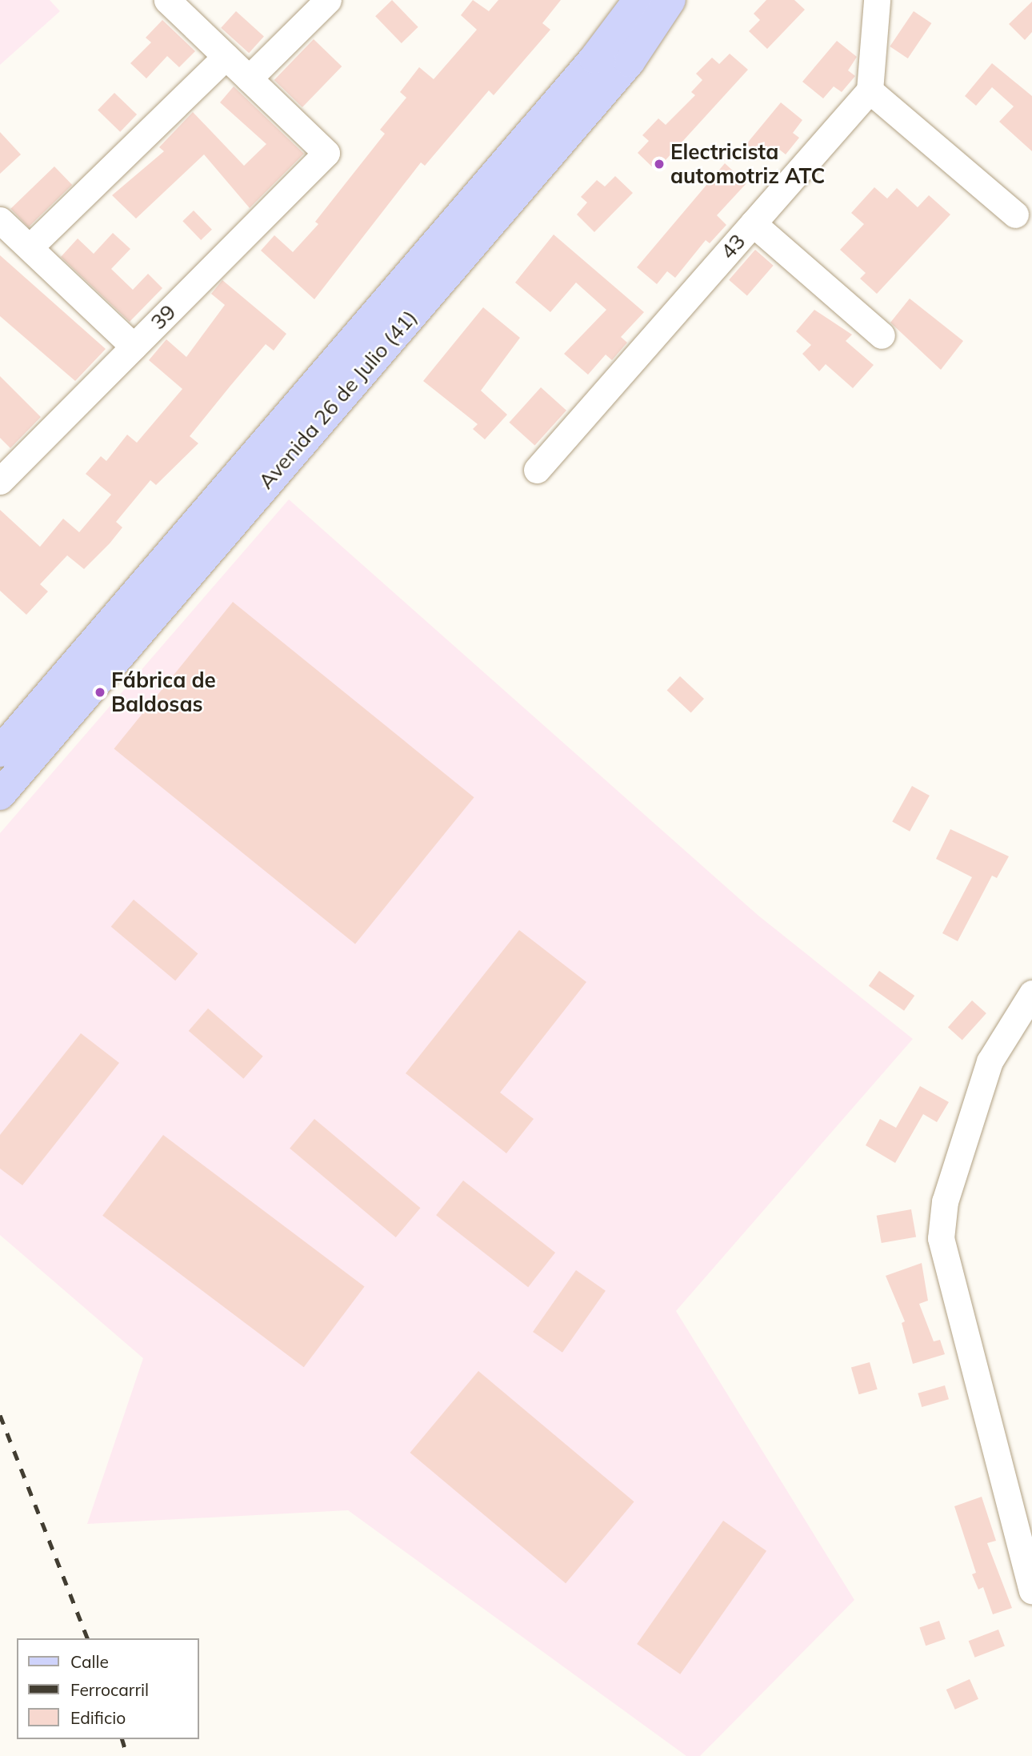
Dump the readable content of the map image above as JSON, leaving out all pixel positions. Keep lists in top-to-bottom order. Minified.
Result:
{"streets":{"main road":["Avenida 26 de Julio (41)"],"street":["43","39"]},"places":["Electricista automotriz ATC","Fábrica de Baldosas"],"legend":["Calle","Ferrocarril","Edificio"]}
